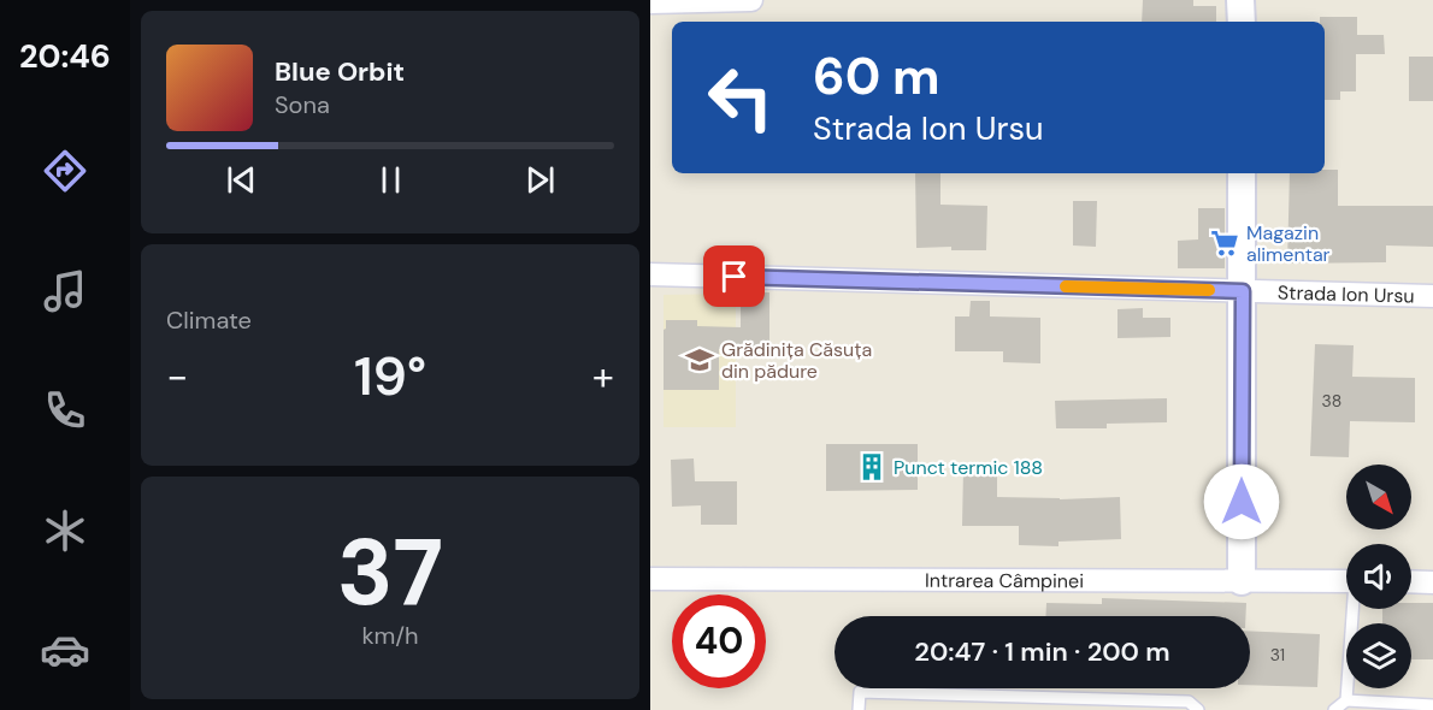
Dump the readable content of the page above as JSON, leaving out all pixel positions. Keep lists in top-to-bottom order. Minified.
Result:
{"streets":{"street":["Strada Ion Ursu","Intrarea Câmpinei"]},"places":{"supermarket":["Magazin alimentar"],"school or university":["Grădinița Căsuța din pădure"],"building":["Punct termic 188"]},"house_numbers":["38","31"],"north":"bottom right","page":{"tabs":"20:46","turn":["60 m","Strada Ion Ursu"],"song":["Blue Orbit","Sona"],"tile":["Climate",["37","km/h"]],"heat":["−","19°","+"],"limit":"40","trip":"20:47 · 1 min · 200 m"}}
